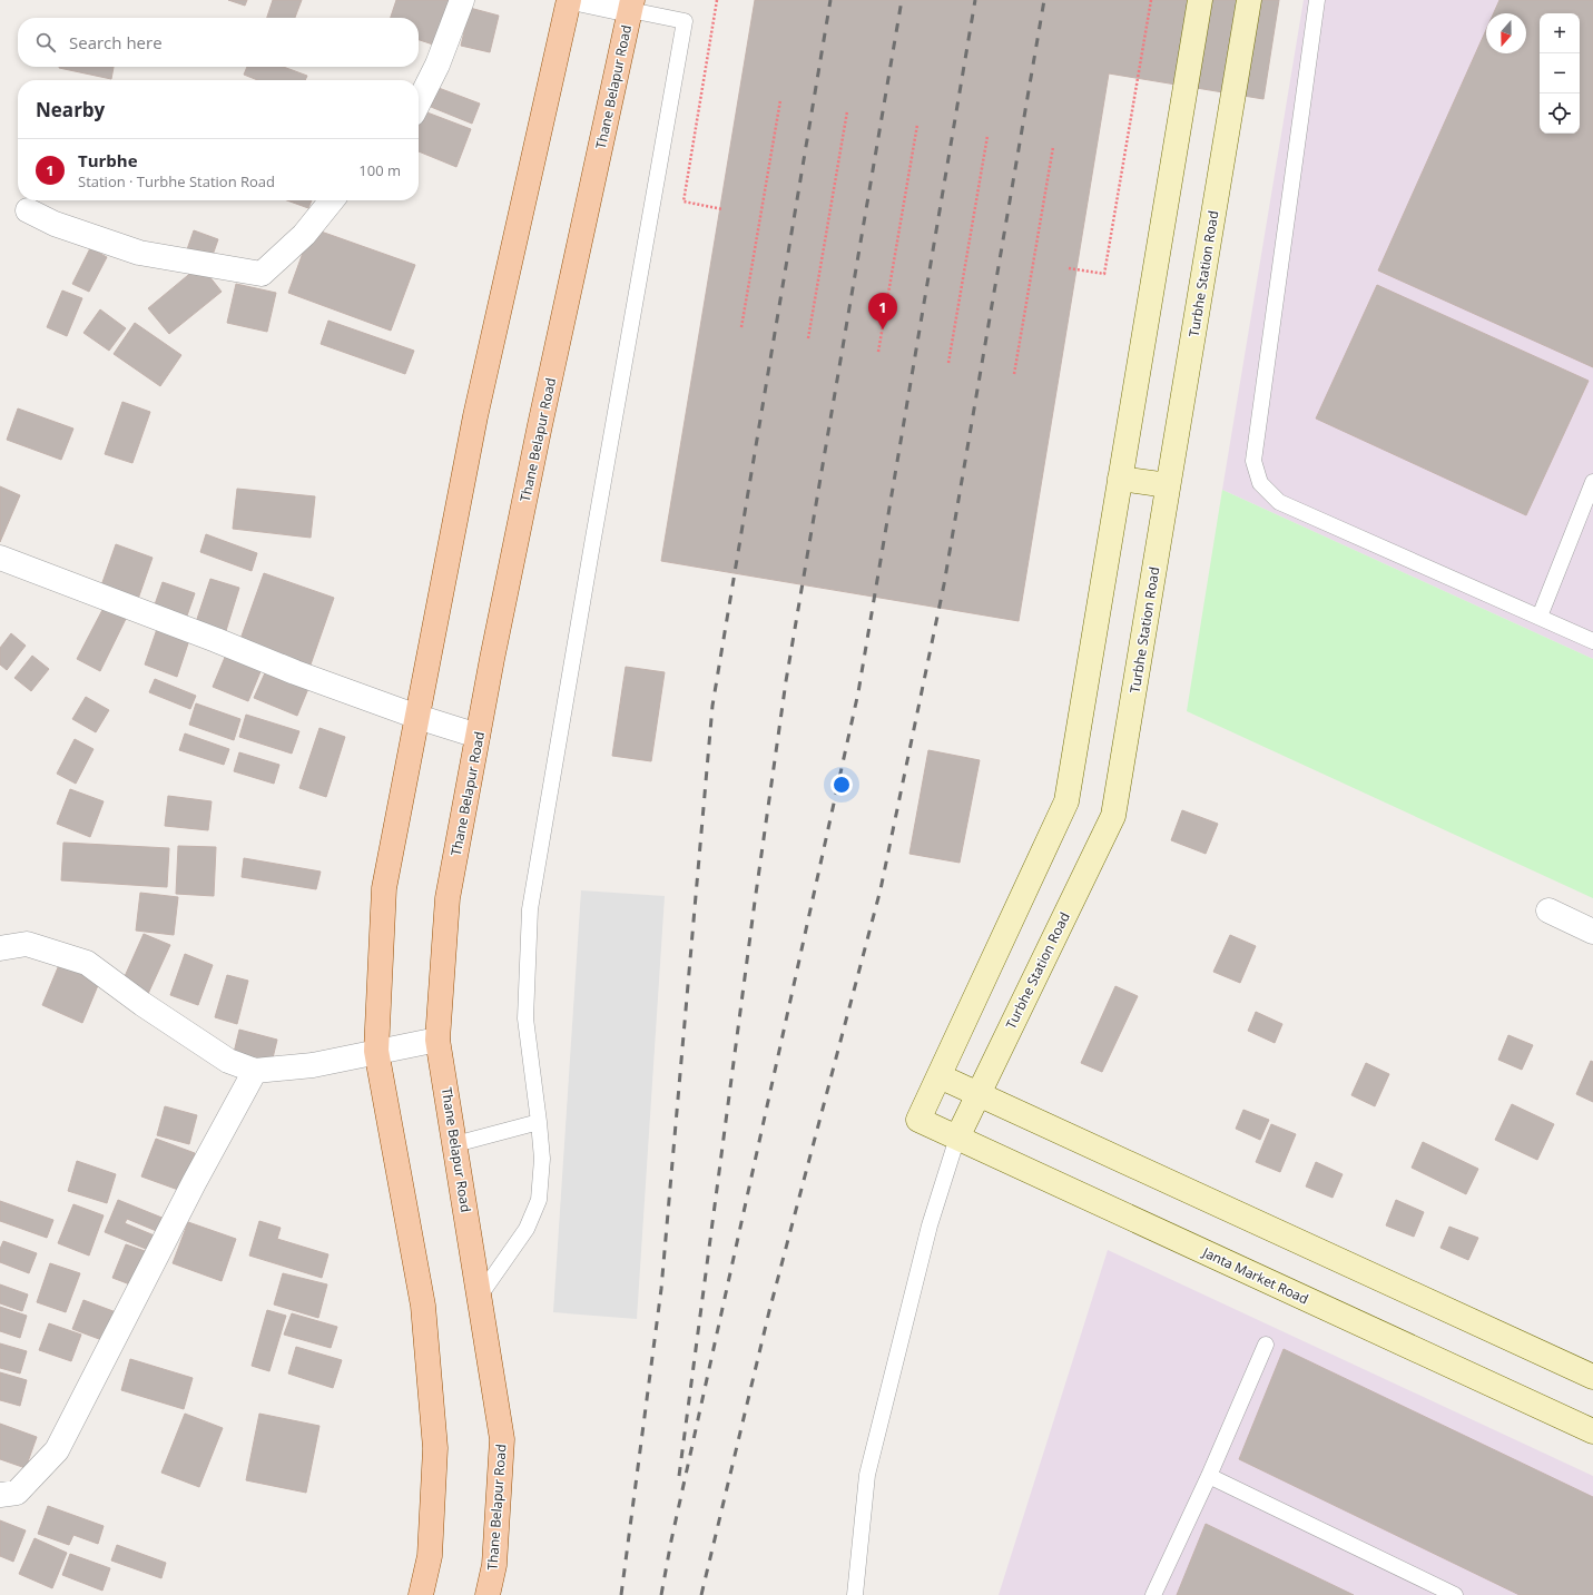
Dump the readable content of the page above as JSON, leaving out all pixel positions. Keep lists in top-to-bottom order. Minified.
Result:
{"streets":{"main road":["Thane Belapur Road"],"street":["Turbhe Station Road","Janta Market Road"]},"crossings":[["Turbhe Station Road","Janta Market Road"]],"north":"bottom","page":{"map_buttons":["+","−"],"search":"Search here","heading":"Nearby","list":[{"mark":"1","name":"Turbhe","note":"Station · Turbhe Station Road","value":"100 m"}],"pins":"1"}}
